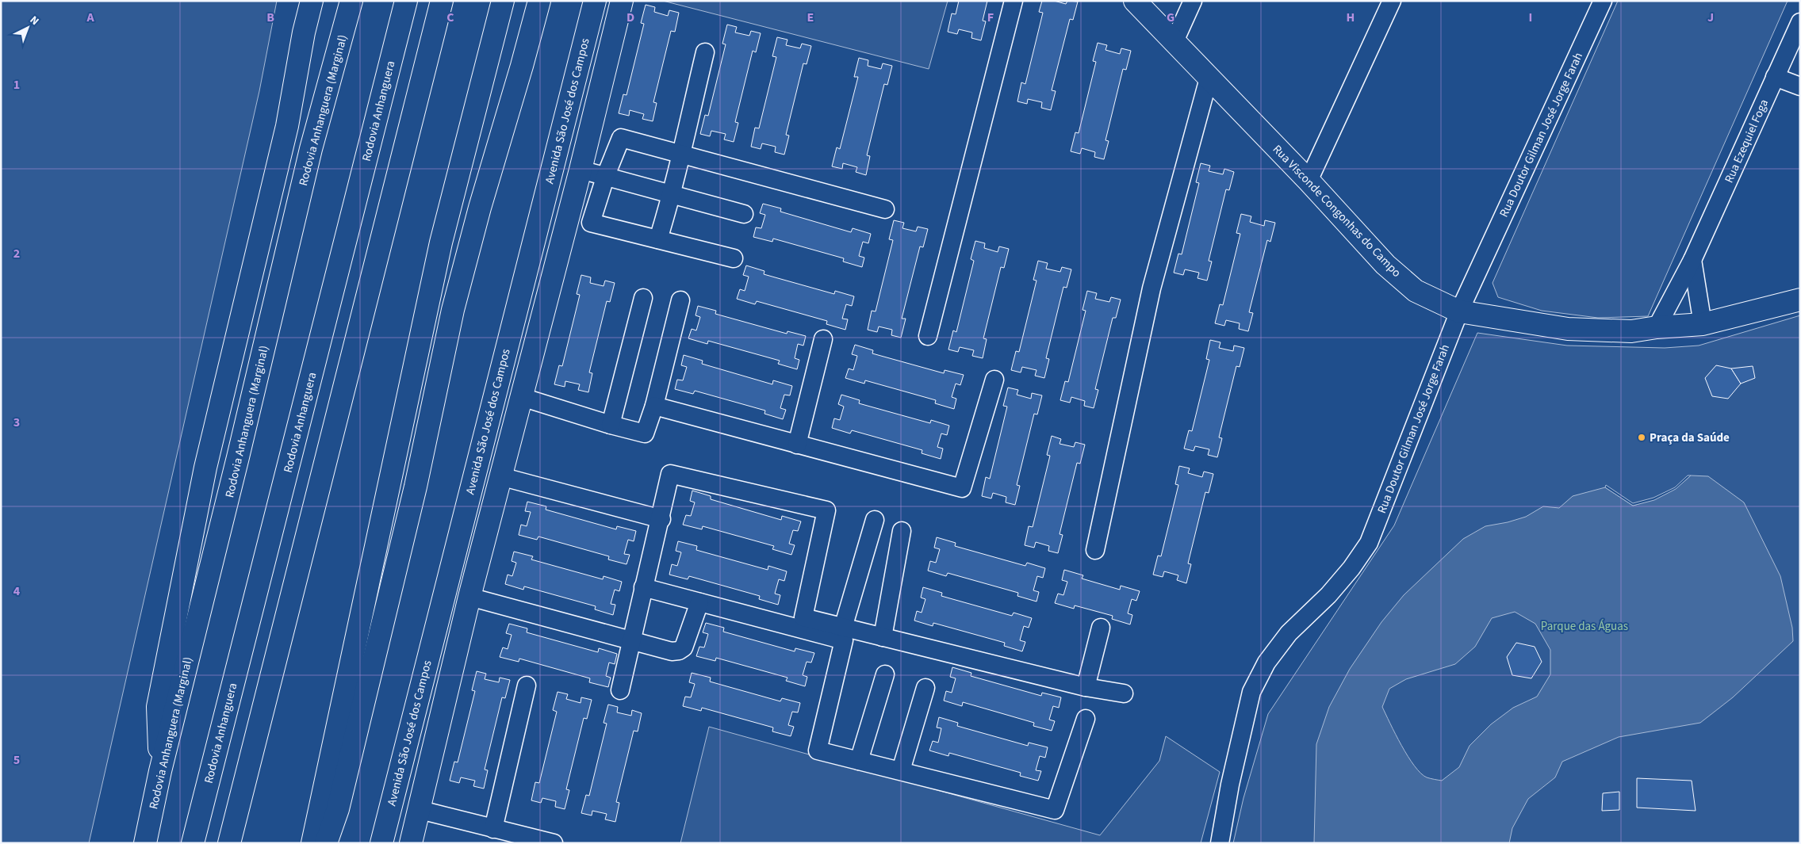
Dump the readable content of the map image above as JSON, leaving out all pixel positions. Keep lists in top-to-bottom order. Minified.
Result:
{"streets":{"main road":["Rodovia Anhanguera (Marginal)","Rodovia Anhanguera","Avenida São José dos Campos","Rua Visconde Congonhas do Campo"],"street":["Rua Doutor Gilman José Jorge Farah","Rua Ezequiel Foga"]},"crossings":[["Rua Doutor Gilman José Jorge Farah","Rua Visconde Congonhas do Campo"],["Rua Ezequiel Foga","Rua Visconde Congonhas do Campo"]],"parks":["Parque das Águas"],"places":["Praça da Saúde"],"north":"top right","grid":{"columns":["A","B","C","D","E","F","G","H","I","J"],"rows":["1","2","3","4","5"]}}
